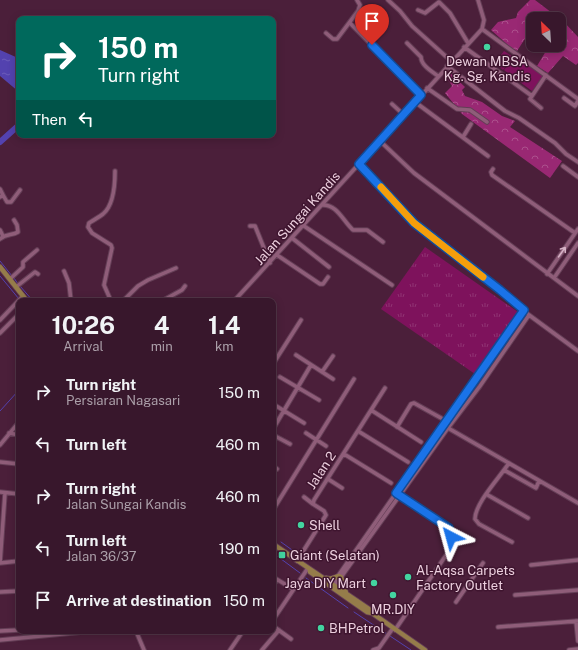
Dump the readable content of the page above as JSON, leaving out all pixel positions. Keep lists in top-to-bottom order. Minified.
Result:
{"streets":{"street":["Jalan Sungai Kandis","Jalan 2"]},"places":{"other":["Dewan MBSA Kg. Sg. Kandis","Shell","Al-Aqsa Carpets Factory Outlet","Jaya DIY Mart","MR.DIY","BHPetrol"],"transit":["Giant (Selatan)"]},"north":"top left","page":{"turn":["150 m","Turn right"],"then":"Then","eta":["10:26","Arrival","4","min","1.4","km"],"list":[{"name":"Turn right","note":"Persiaran Nagasari","value":"150 m"},{"name":"Turn left","value":"460 m"},{"name":"Turn right","note":"Jalan Sungai Kandis","value":"460 m"},{"name":"Turn left","note":"Jalan 36/37","value":"190 m"},{"name":"Arrive at destination","value":"150 m"}]}}
